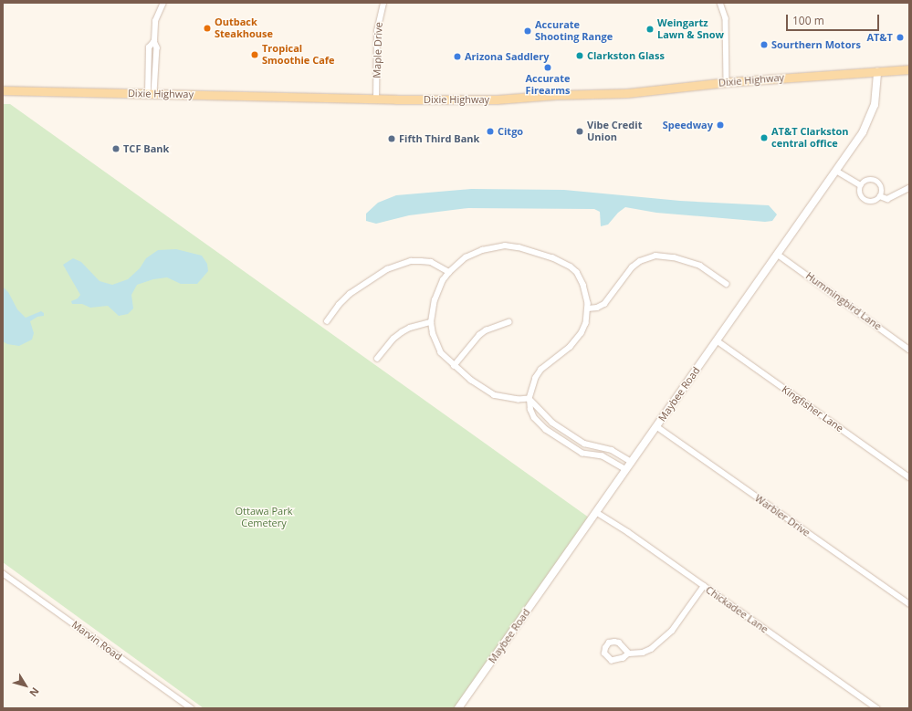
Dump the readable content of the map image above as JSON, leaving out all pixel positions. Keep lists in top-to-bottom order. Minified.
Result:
{"streets":{"main road":["Dixie Highway","Maybee Road"],"street":["Maple Drive","Hummingbird Lane","Kingfisher Lane","Warbler Drive","Chickadee Lane","Marvin Road"]},"crossings":[["Maple Drive","Dixie Highway"],["Dixie Highway","Maybee Road"],["Hummingbird Lane","Maybee Road"],["Maybee Road","Kingfisher Lane"],["Maybee Road","Warbler Drive"],["Maybee Road","Chickadee Lane"]],"parks":["Ottawa Park Cemetery"],"places":["Outback Steakhouse","Weingartz Lawn & Snow","Accurate Shooting Range","AT&T","Sourthern Motors","Tropical Smoothie Cafe","Clarkston Glass","Arizona Saddlery","Accurate Firearms","Speedway","Citgo","Vibe Credit Union","AT&T Clarkston central office","Fifth Third Bank","TCF Bank"],"scale_bar":"100 m","north":"bottom right"}
